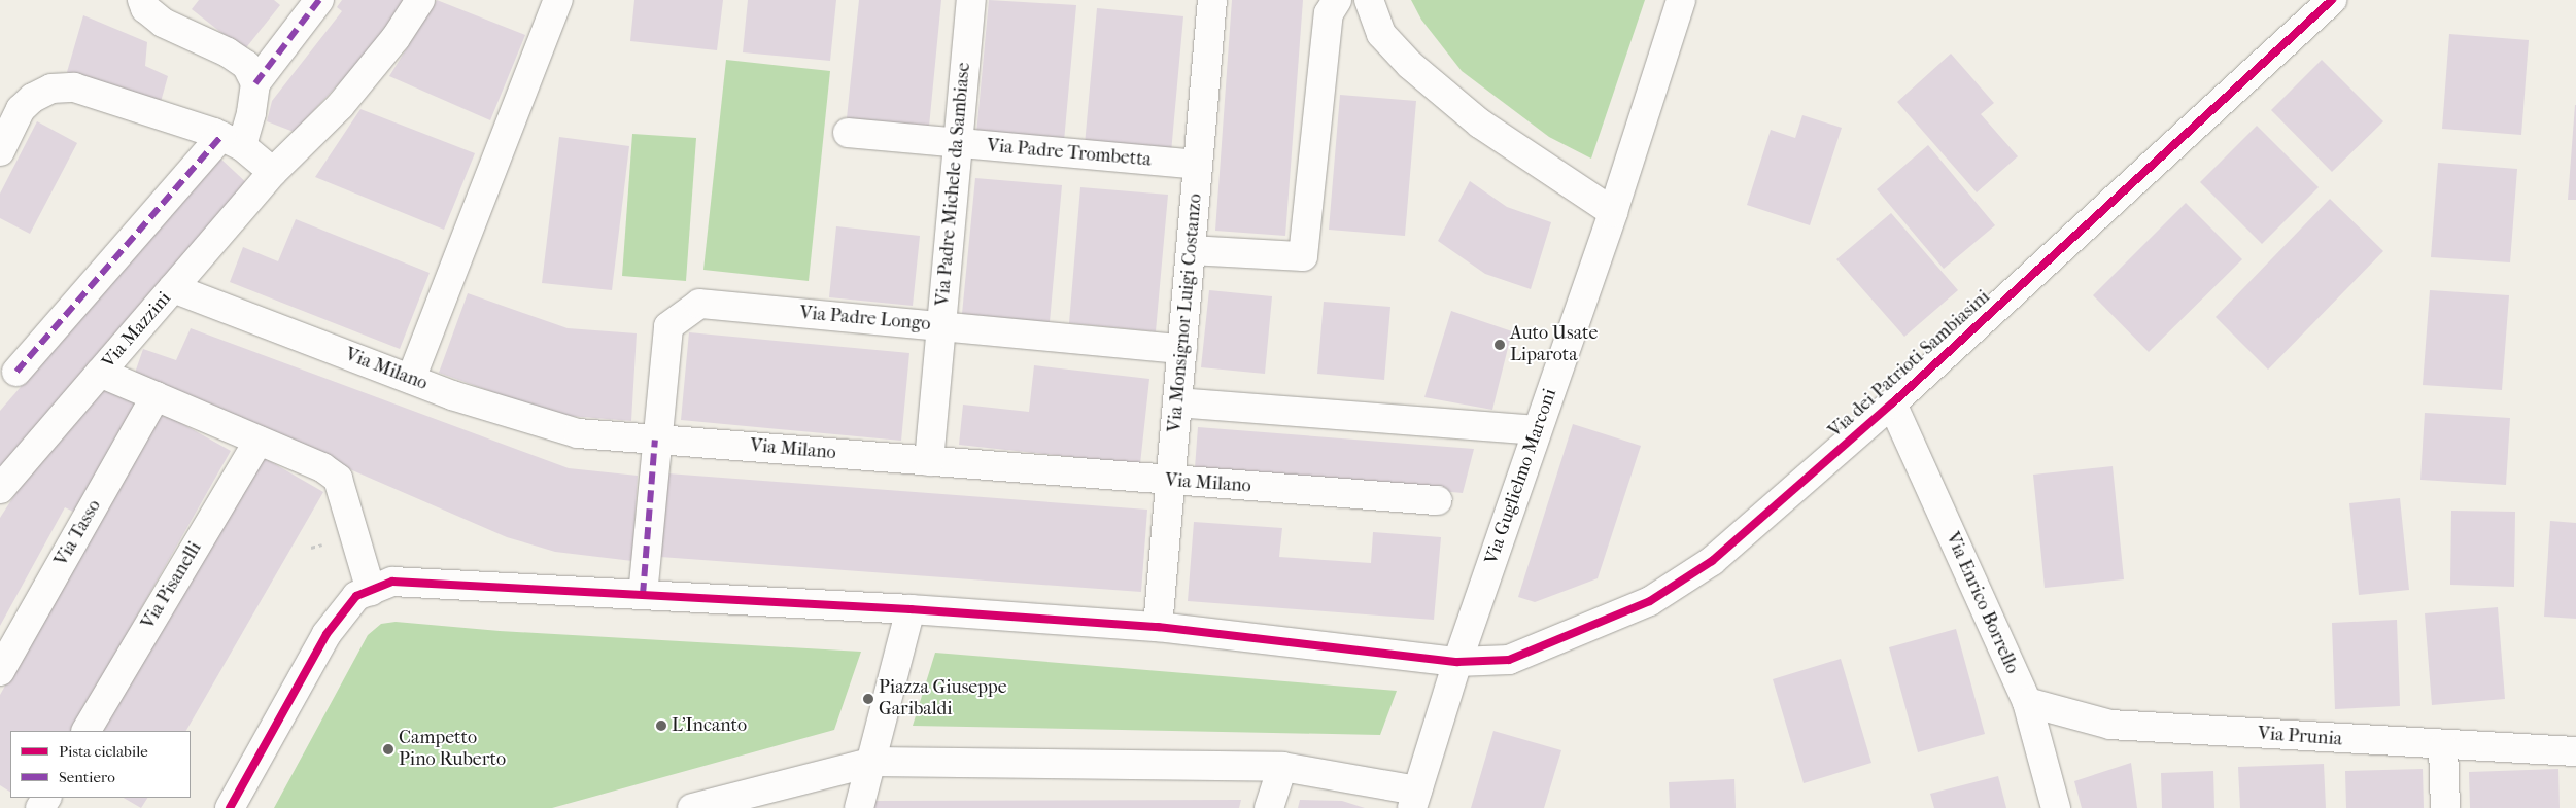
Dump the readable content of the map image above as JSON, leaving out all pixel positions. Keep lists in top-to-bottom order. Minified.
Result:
{"streets":{"street":["Via Padre Trombetta","Via Padre Michele da Sambiase","Via Monsignor Luigi Costanzo","Via Padre Longo","Via Mazzini","Via dei Patrioti Sambiasini","Via Milano","Via Guglielmo Marconi","Via Tasso","Via Pisanelli","Via Enrico Borrello","Via Prunia"]},"crossings":[["Via Padre Trombetta","Via Padre Michele da Sambiase"],["Via Padre Trombetta","Via Monsignor Luigi Costanzo"],["Via Padre Michele da Sambiase","Via Padre Longo"],["Via Padre Michele da Sambiase","Via Milano"],["Via Monsignor Luigi Costanzo","Via Padre Longo"],["Via Monsignor Luigi Costanzo","Via dei Patrioti Sambiasini"],["Via Monsignor Luigi Costanzo","Via Milano"],["Via Padre Longo","Via dei Patrioti Sambiasini"],["Via Padre Longo","Via Milano"],["Via Mazzini","Via Milano"],["Via dei Patrioti Sambiasini","Via Guglielmo Marconi"],["Via dei Patrioti Sambiasini","Via Enrico Borrello"],["Via Enrico Borrello","Via Prunia"]],"places":["Auto Usate Liparota","Piazza Giuseppe Garibaldi","L'Incanto","Campetto Pino Ruberto"],"legend":["Pista ciclabile","Sentiero"]}
